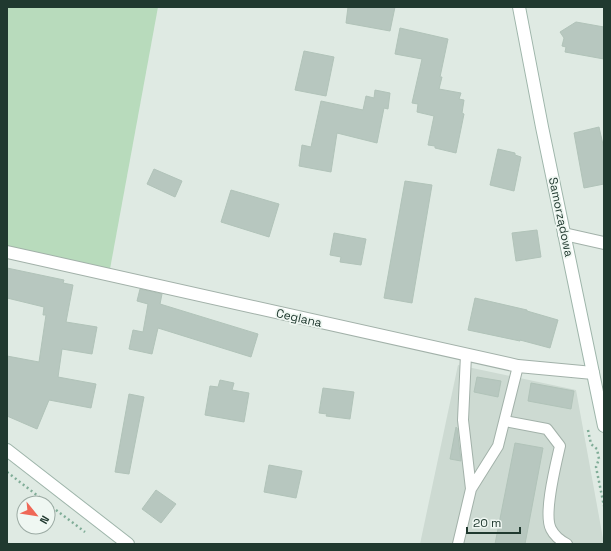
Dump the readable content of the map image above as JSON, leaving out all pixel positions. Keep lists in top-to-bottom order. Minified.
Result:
{"streets":{"street":["Samorządowa","Ceglana"]},"crossings":[["Samorządowa","Ceglana"]],"scale_bar":"20 m","north":"bottom right"}
